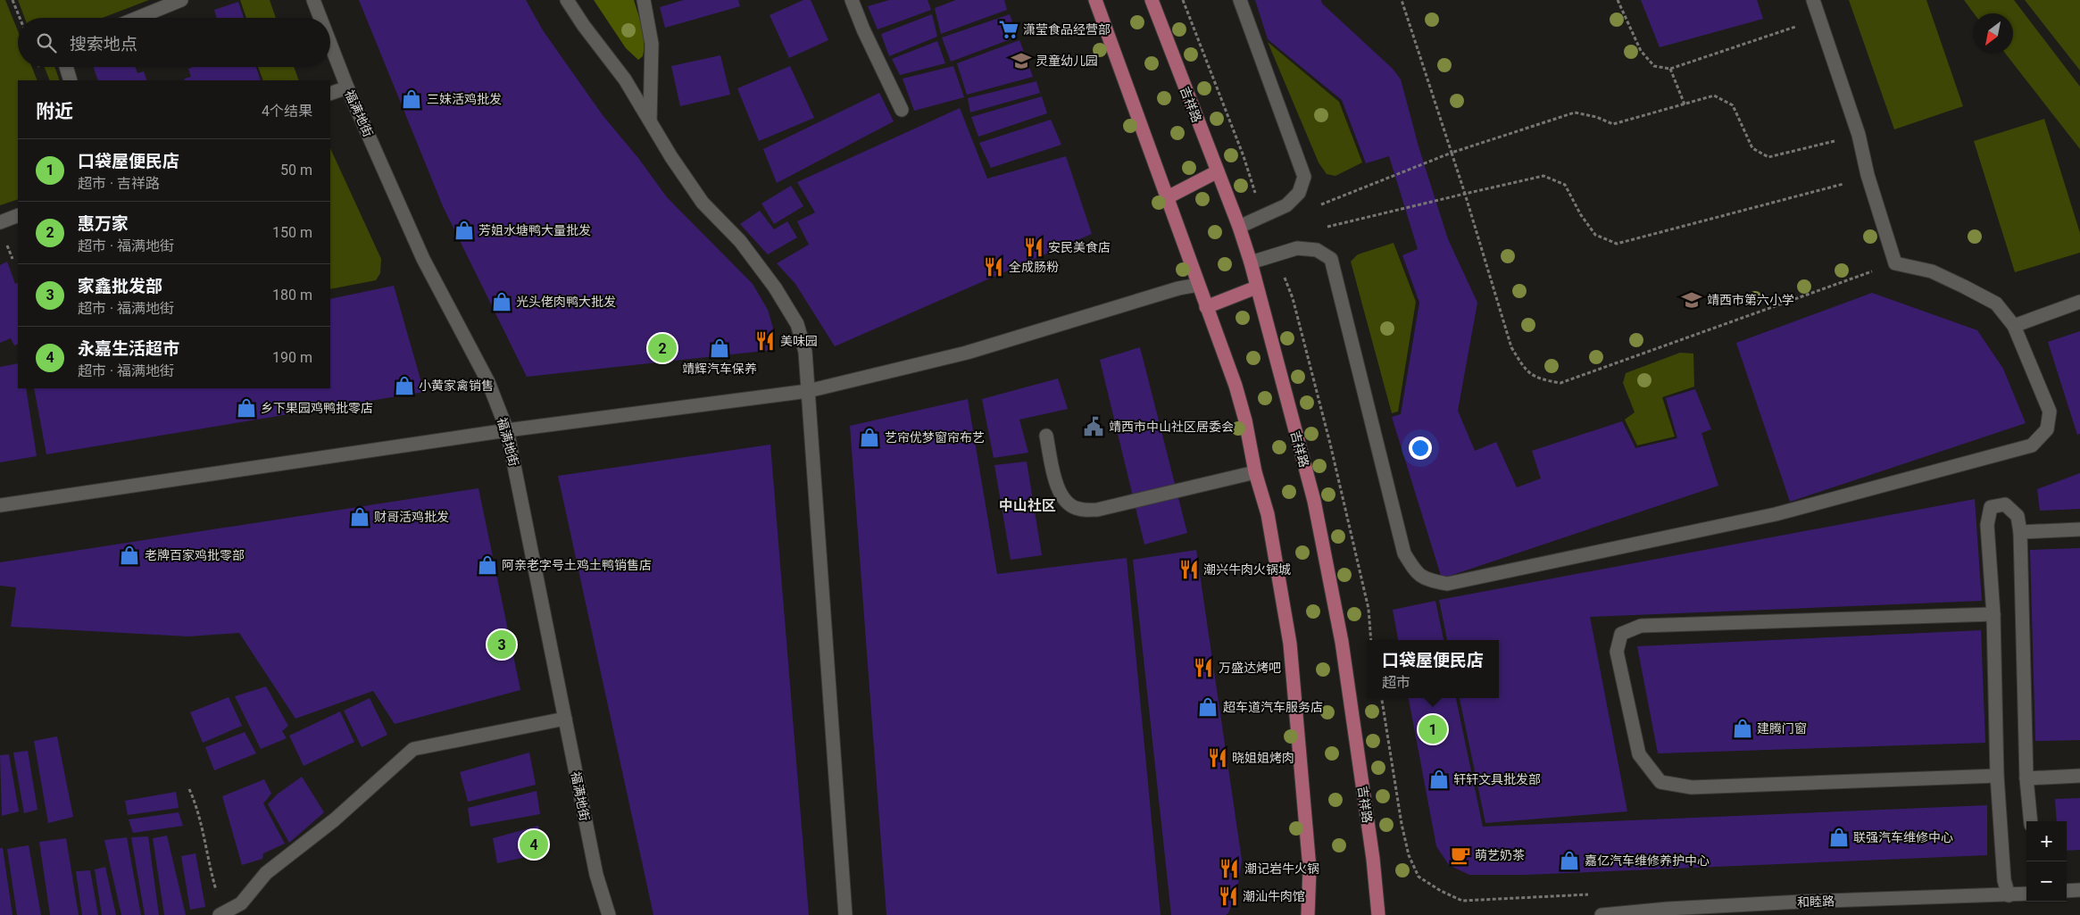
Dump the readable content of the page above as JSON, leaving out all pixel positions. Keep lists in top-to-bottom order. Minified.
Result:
{"streets":{"main road":["吉祥路"],"street":["福满地街","和睦路"]},"districts":["中山社区"],"places":{"supermarket":["潇莹食品经营部"],"school or university":["灵童幼儿园","靖西市第六小学"],"shop":["三妹活鸡批发","芳姐水塘鸭大量批发","光头佬肉鸭大批发","靖辉汽车保养","小黄家禽销售","乡下果园鸡鸭批零店","艺帘优梦窗帘布艺","财哥活鸡批发","老牌百家鸡批零部","阿亲老字号土鸡土鸭销售店","超车道汽车服务店","建腾门窗","轩轩文具批发部","联强汽车维修中心","嘉亿汽车维修养护中心"],"restaurant":["安民美食店","全成肠粉","美味园","潮兴牛肉火锅城","万盛达烤吧","晓姐姐烤肉","潮记岩牛火锅","潮汕牛肉馆"],"public building":["靖西市中山社区居委会"],"cafe":["萌艺奶茶"]},"north":"bottom left","page":{"search":"搜索地点","heading":["附近","4个结果"],"list":[{"mark":"1","name":"口袋屋便民店","note":"超市 · 吉祥路","value":"50 m"},{"mark":"2","name":"惠万家","note":"超市 · 福满地街","value":"150 m"},{"mark":"3","name":"家鑫批发部","note":"超市 · 福满地街","value":"180 m"},{"mark":"4","name":"永嘉生活超市","note":"超市 · 福满地街","value":"190 m"}],"pins":["2","3","1","4"],"popup":["口袋屋便民店","超市"],"map_buttons":["+","−"]}}
